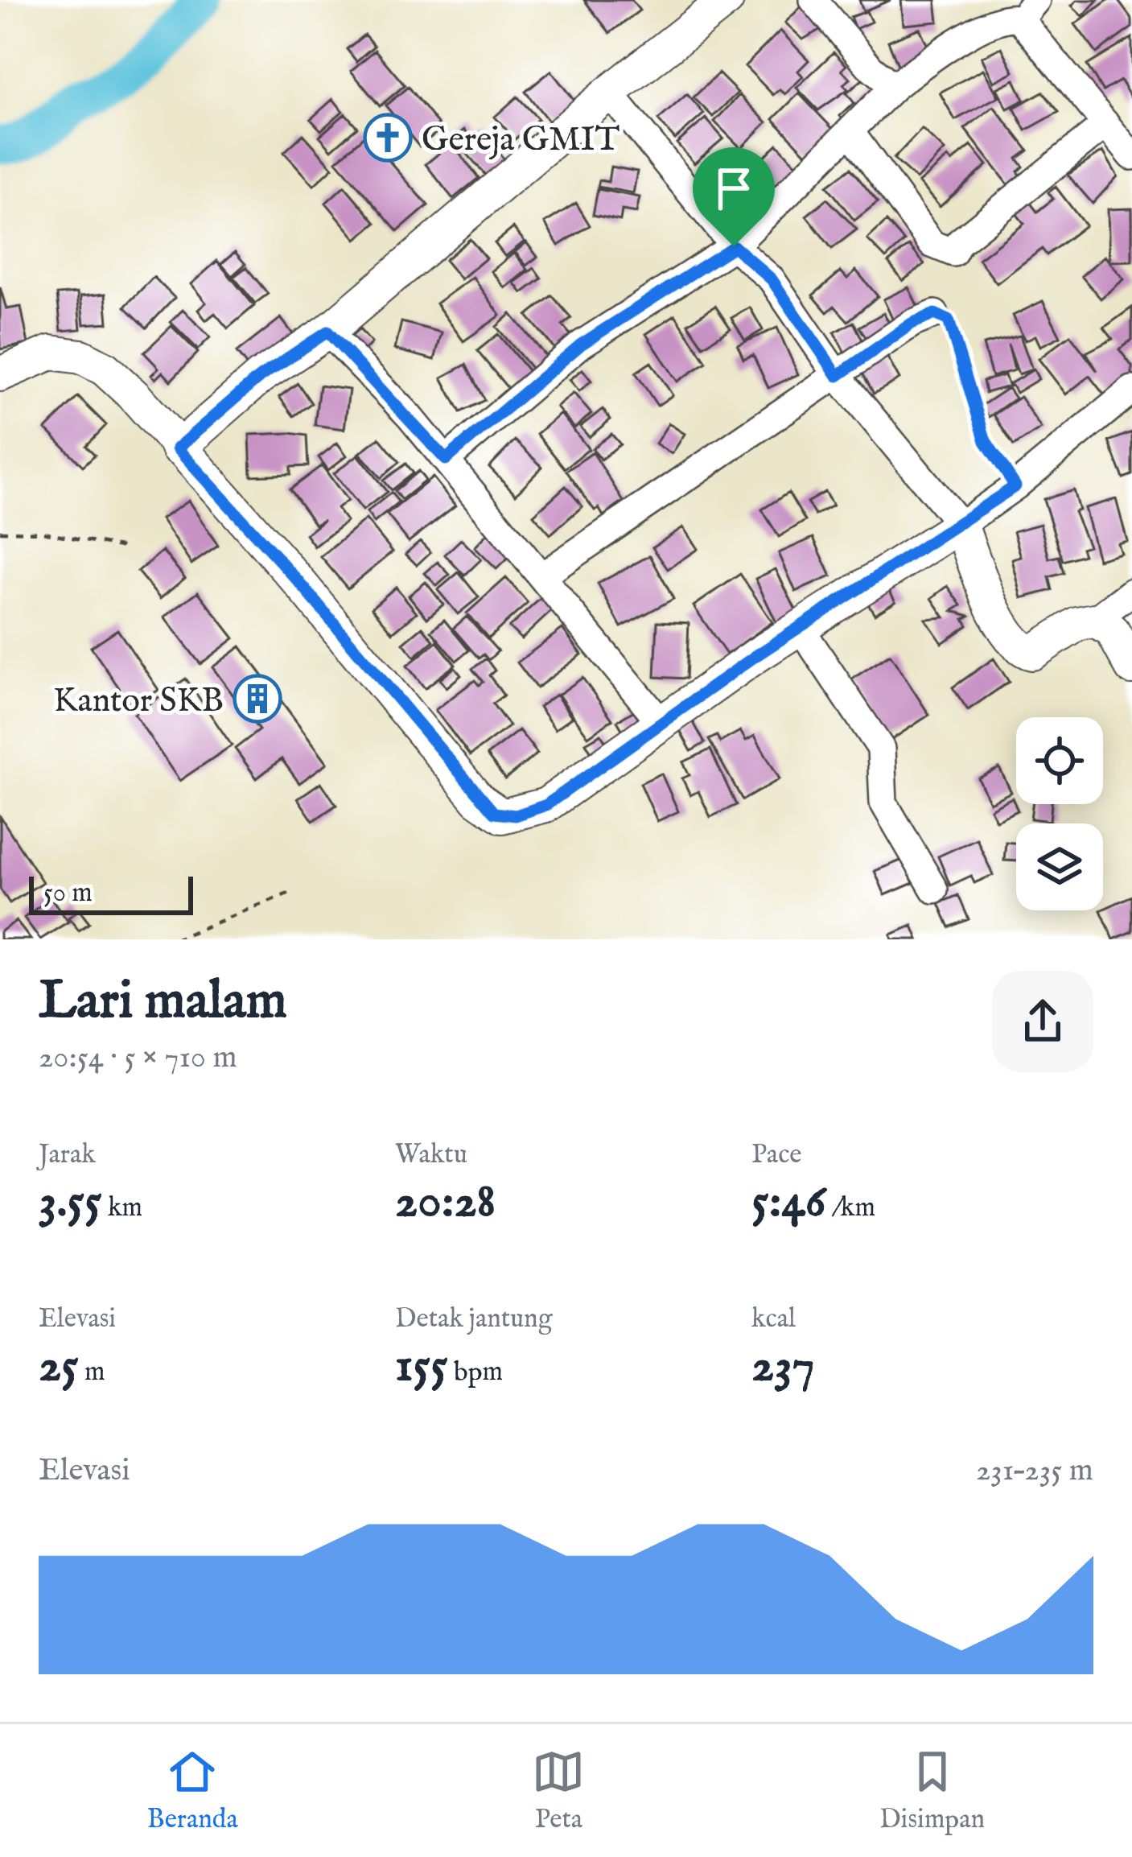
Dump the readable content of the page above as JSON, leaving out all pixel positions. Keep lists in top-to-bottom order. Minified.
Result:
{"places":{"church":["Gereja GMIT"],"building":["Kantor SKB"]},"scale_bar":"50 m","page":{"scale":"50 m","heading":["Lari malam","20:54 · 5 × 710 m"],"stats":[["Jarak","3.55 km"],["Waktu","20:28"],["Pace","5:46 /km"],["Elevasi","25 m"],["Detak jantung","155 bpm"],["kcal","237"]],"chart":["Elevasi","231–235 m"],"tabs":["Beranda","Peta","Disimpan"]}}
